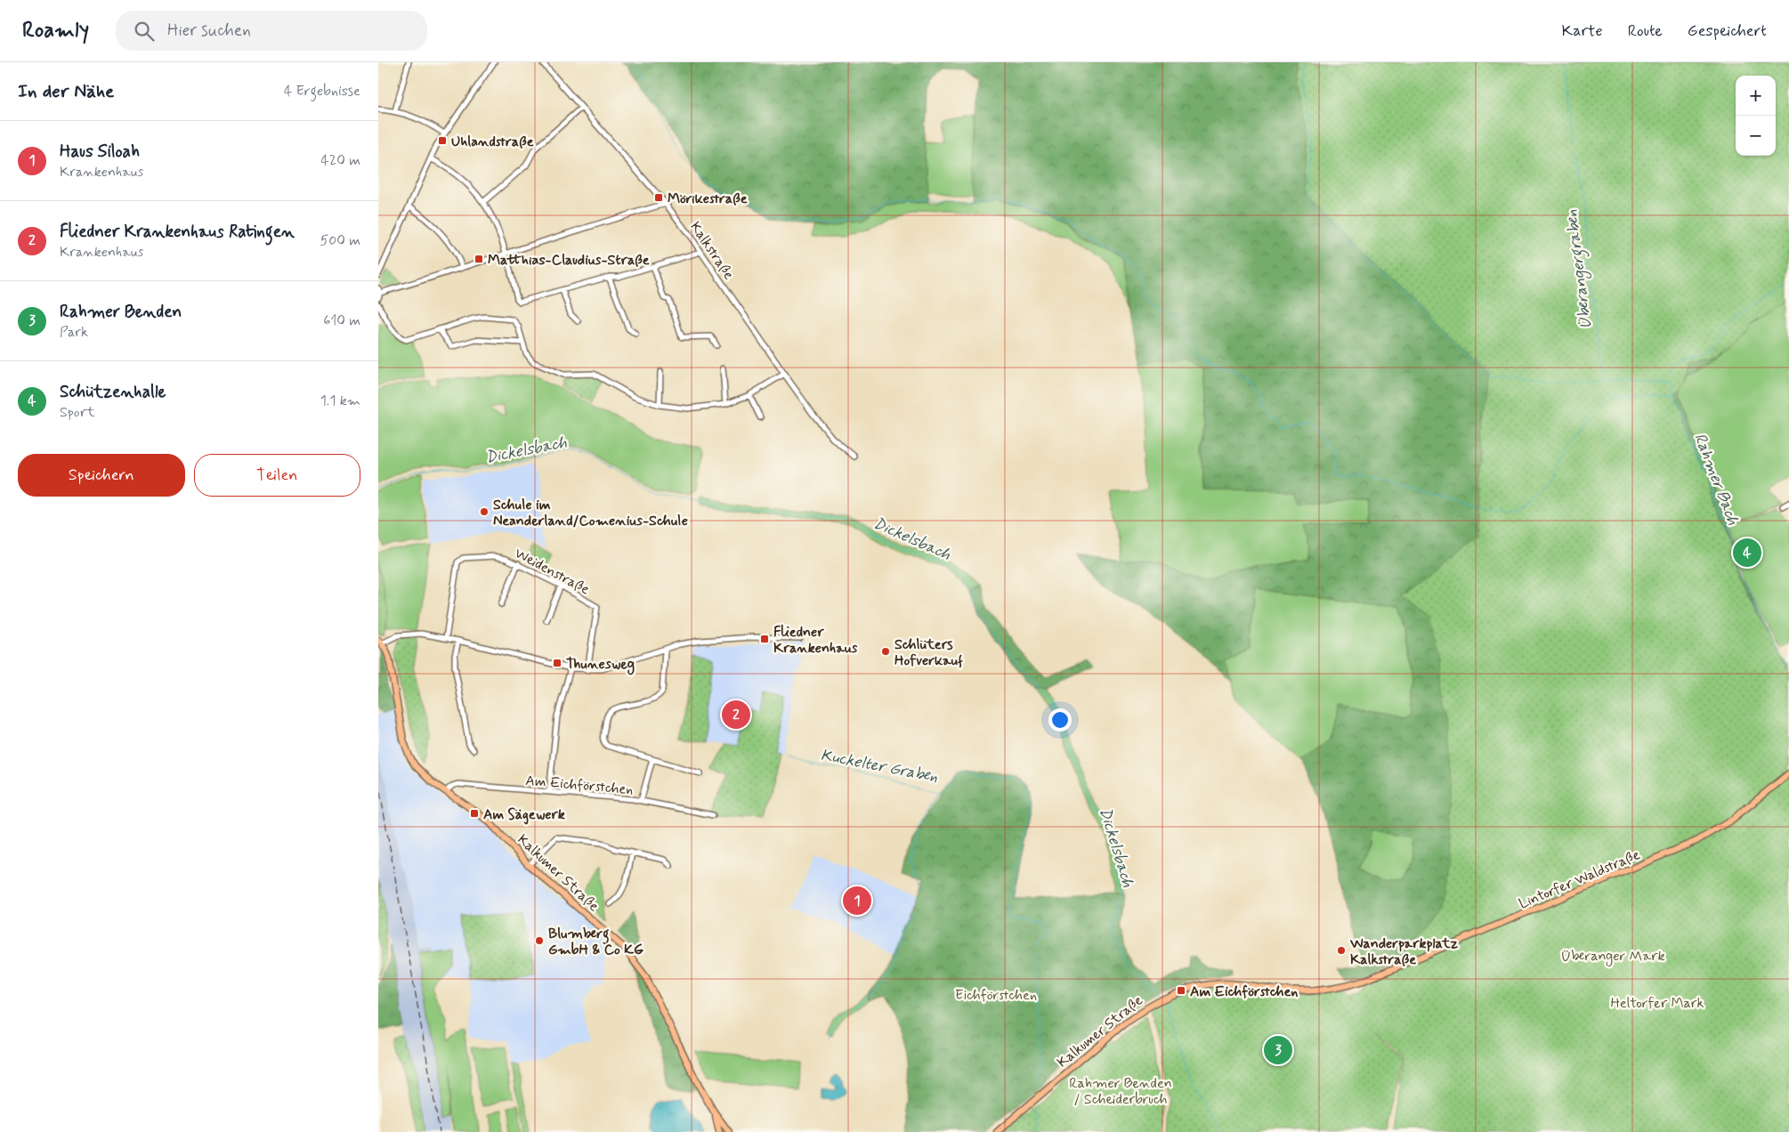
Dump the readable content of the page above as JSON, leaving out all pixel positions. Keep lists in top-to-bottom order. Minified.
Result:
{"streets":{"main road":["Kalkumer Straße","Lintorfer Waldstraße"],"street":["Kalkstraße","Weidenstraße","Am Eichförstchen"]},"crossings":[["Am Eichförstchen","Kalkumer Straße"],["Kalkumer Straße","Lintorfer Waldstraße"]],"water":["Überangergraben","Dickelsbach","Rahmer Bach","Kuckelter Graben"],"parks":["Überanger Mark","Eichförstchen","Heltorfer Mark","Rahmer Benden / Scheiderbruch"],"places":{"transit":["Uhlandstraße","Mörikestraße","Matthias-Claudius-Straße","Fliedner Krankenhaus","Thunesweg","Am Sägewerk","Am Eichförstchen"],"other":["Schule im Neanderland/Comenius-Schule","Schlüters Hofverkauf","Blumberg GmbH & Co KG","Wanderparkplatz Kalkstraße"]},"page":{"header":"Roamly","search":"Hier suchen","nav":["Karte","Route","Gespeichert"],"heading":["In der Nähe","4 Ergebnisse"],"map_buttons":["+","−"],"list":[{"mark":"1","name":"Haus Siloah","note":"Krankenhaus","value":"420 m"},{"mark":"2","name":"Fliedner Krankenhaus Ratingen","note":"Krankenhaus","value":"500 m"},{"mark":"3","name":"Rahmer Benden","note":"Park","value":"610 m"},{"mark":"4","name":"Schützenhalle","note":"Sport","value":"1.1 km"}],"buttons":["Speichern","Teilen"],"pins":["4","2","1","3"]}}
